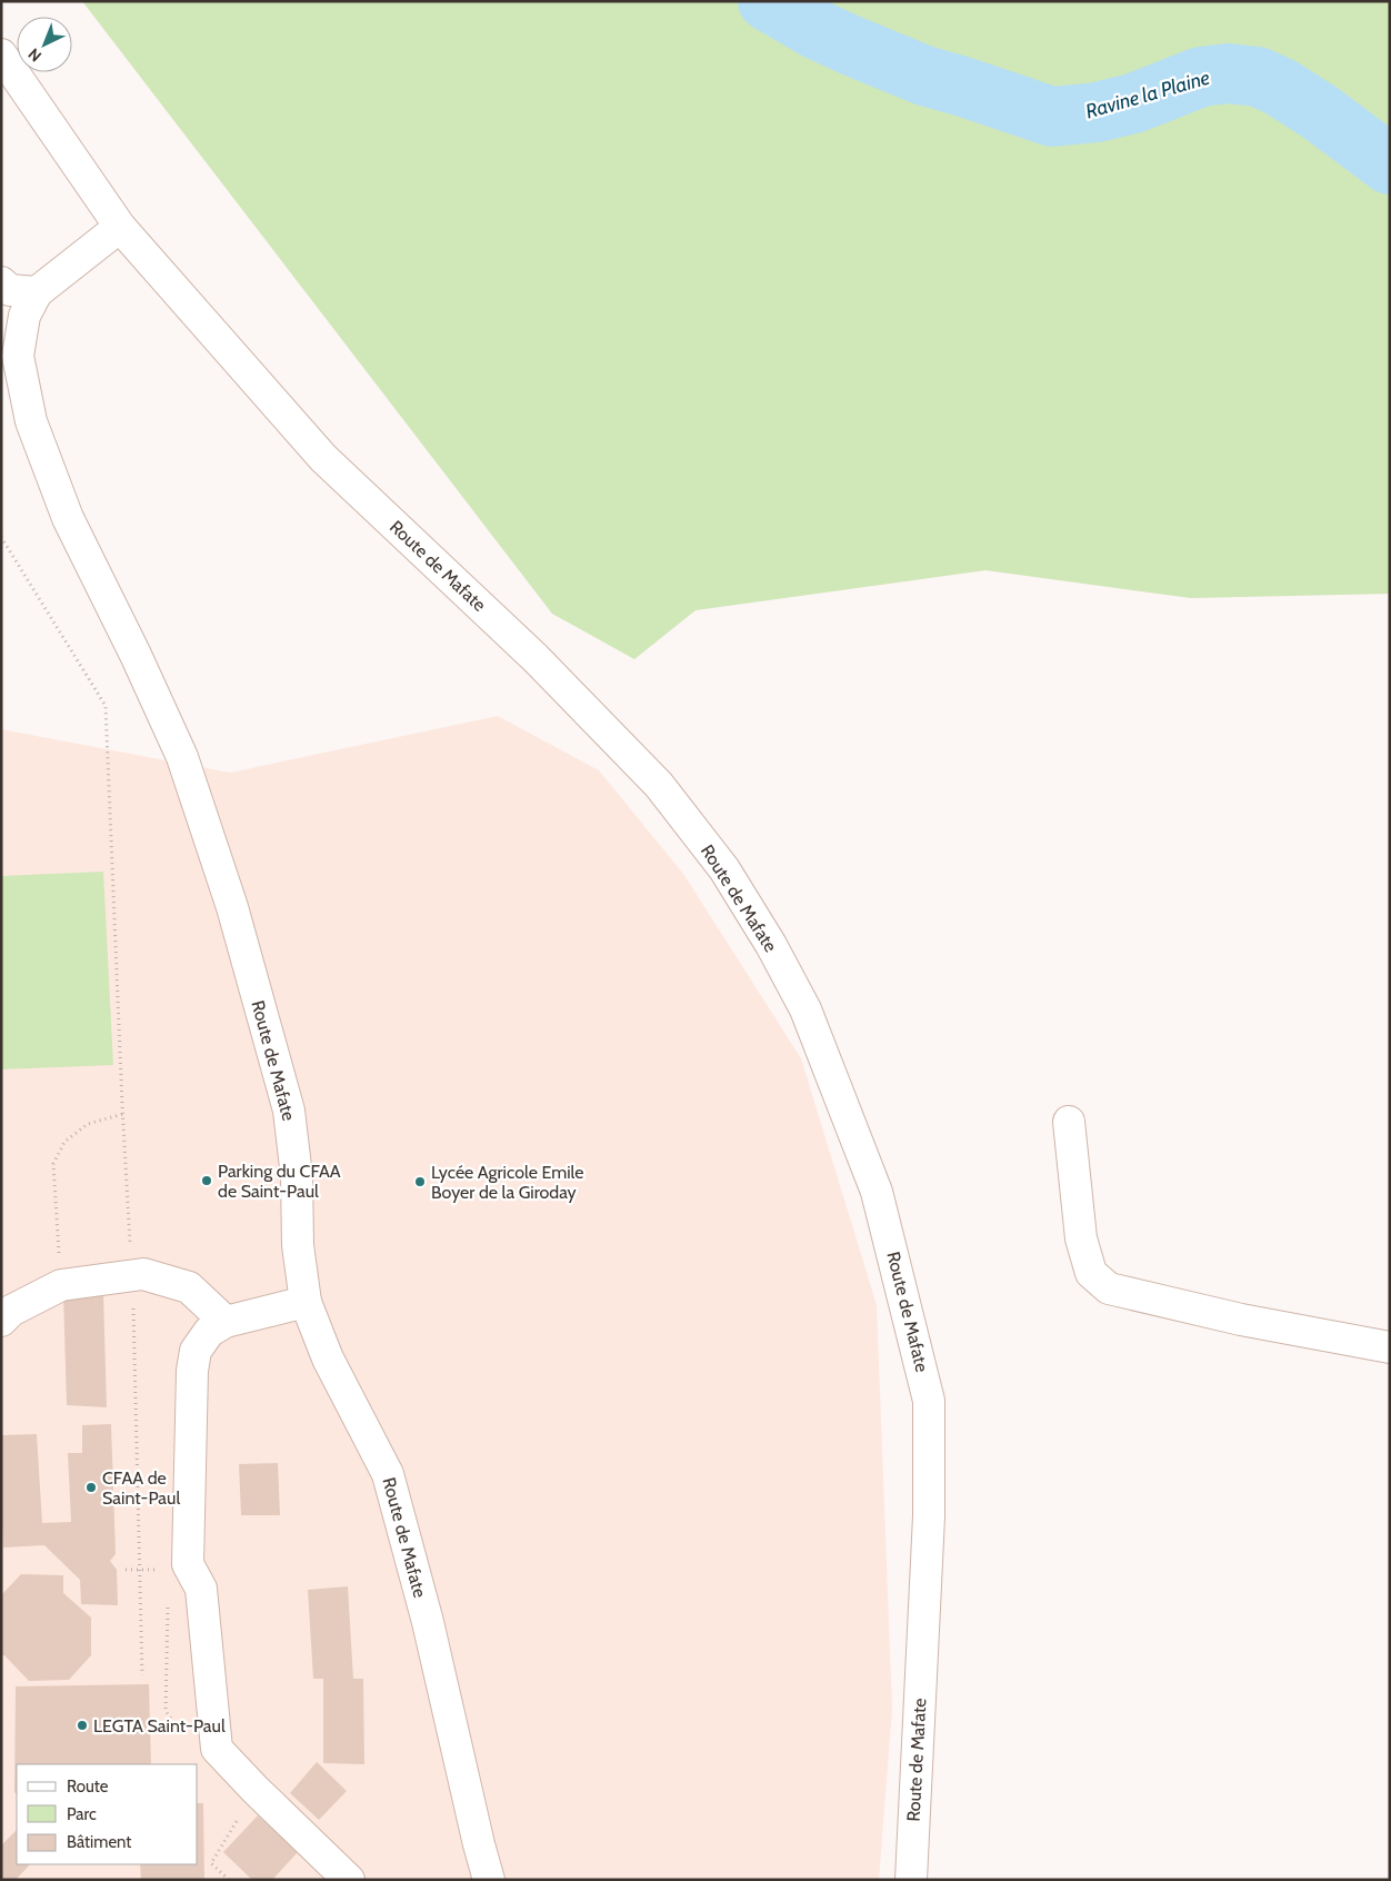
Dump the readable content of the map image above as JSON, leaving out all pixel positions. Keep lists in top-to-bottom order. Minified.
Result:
{"streets":{"main road":["Route de Mafate"]},"water":["Ravine la Plaine"],"places":["Parking du CFAA de Saint-Paul","Lycée Agricole Emile Boyer de la Giroday","CFAA de Saint-Paul","LEGTA Saint-Paul"],"legend":["Route","Parc","Bâtiment"],"north":"bottom left"}
